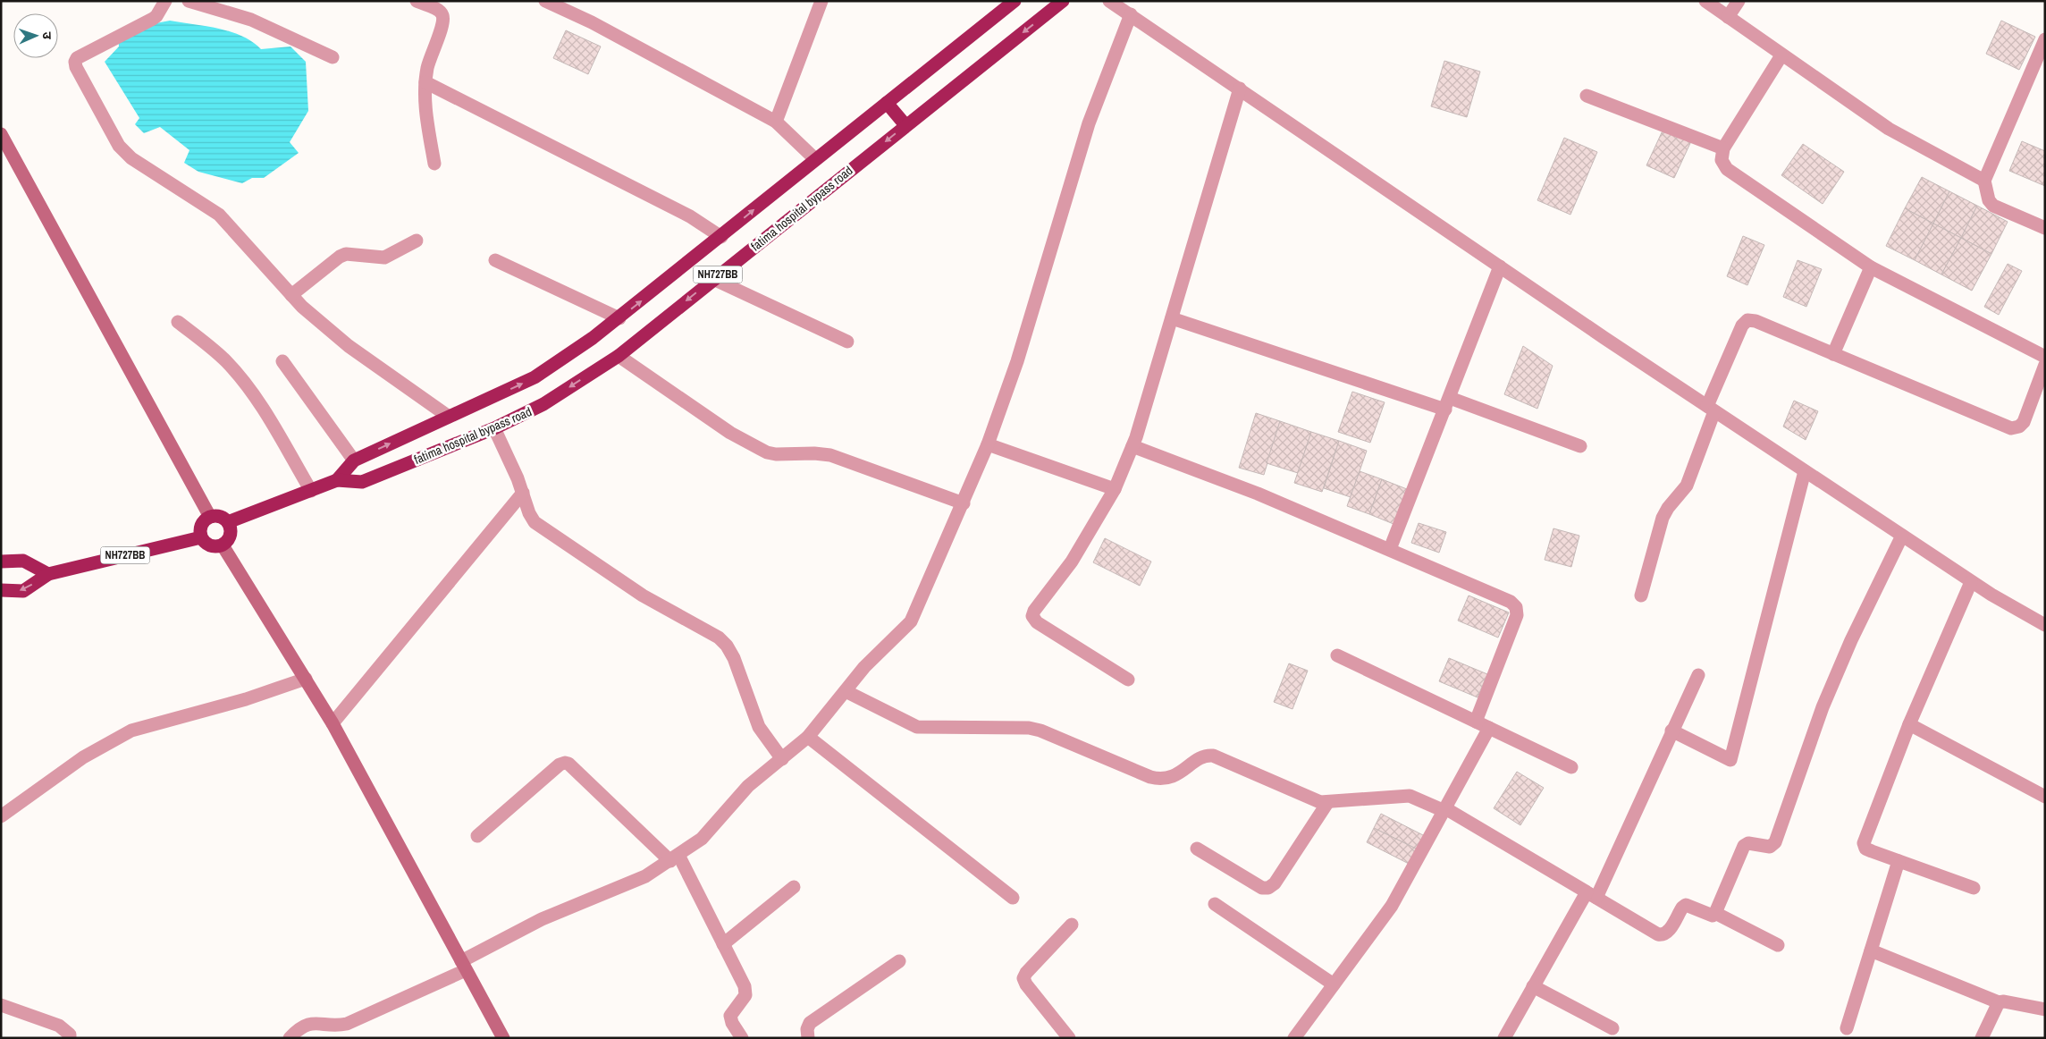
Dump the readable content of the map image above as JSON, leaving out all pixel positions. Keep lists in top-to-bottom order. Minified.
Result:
{"streets":{"highway":["fatima hospital bypass road","NH727BB"]},"crossings":[["fatima hospital bypass road","NH727BB"]],"north":"right"}
